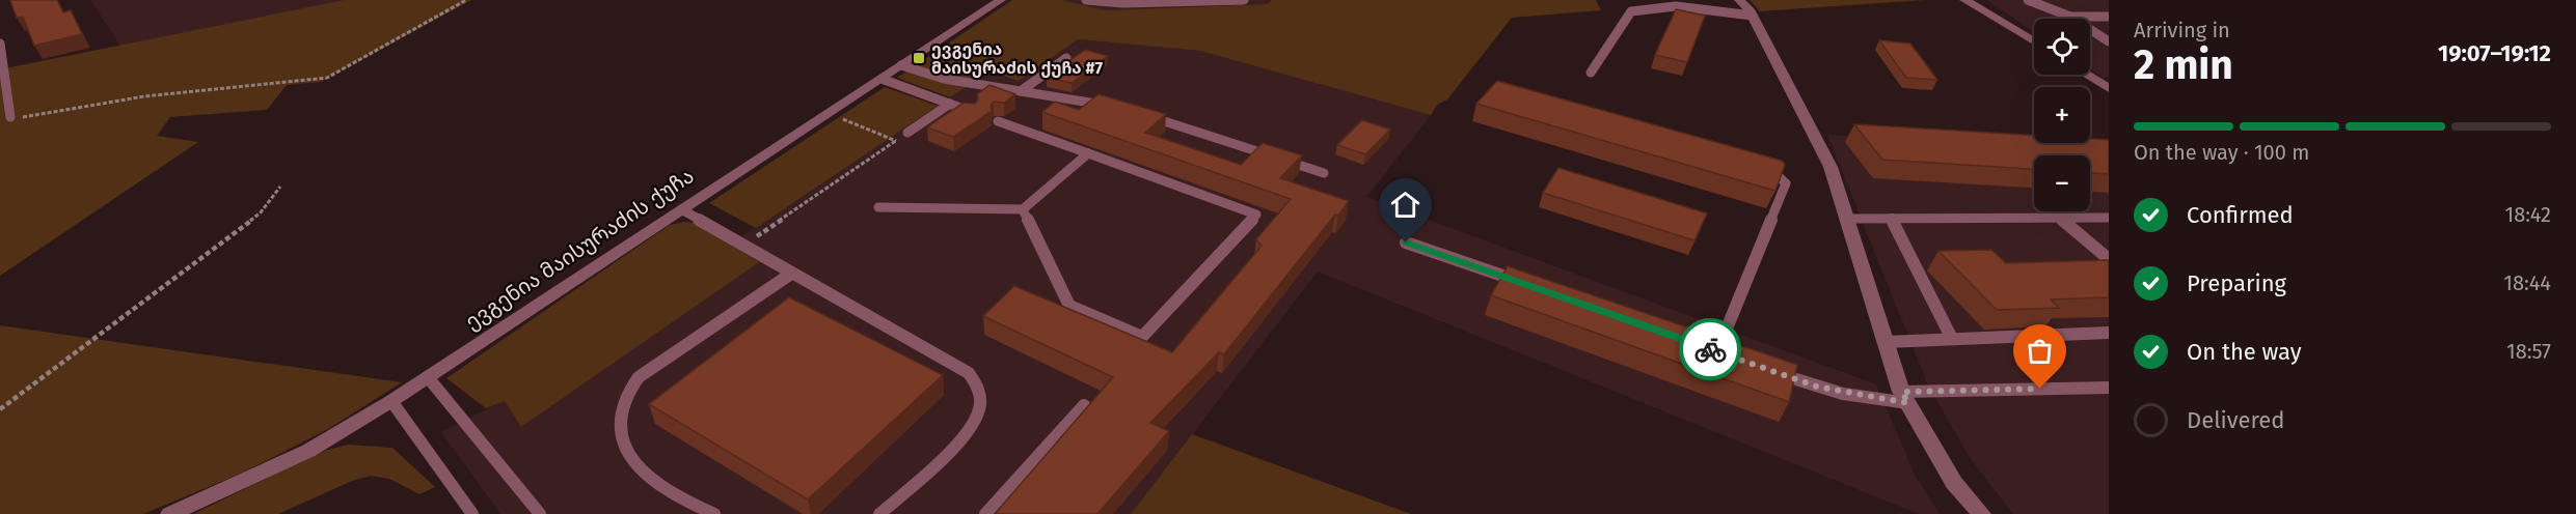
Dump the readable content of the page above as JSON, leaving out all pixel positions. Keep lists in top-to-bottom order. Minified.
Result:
{"streets":{"street":["ევგენია მაისურაძის ქუჩა"]},"places":{"transit":["ევგენია მაისურაძის ქუჩა #7"]},"page":{"heading":["2 min","Arriving in","19:07–19:12"],"map_buttons":["+","−"],"bar":"On the way · 100 m","list":[["Confirmed","18:42"],["Preparing","18:44"],["On the way","18:57"],"Delivered"]}}
